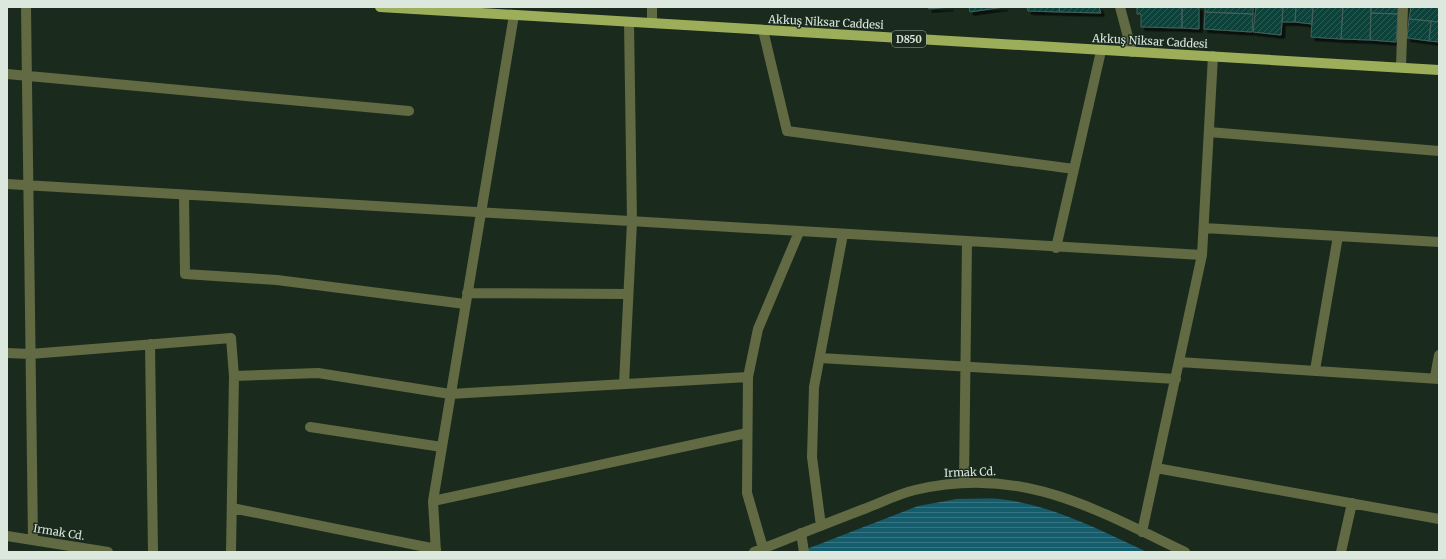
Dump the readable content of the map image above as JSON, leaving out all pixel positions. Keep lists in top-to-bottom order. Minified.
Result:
{"streets":{"main road":["Akkuş Niksar Caddesi","D850"],"street":["Irmak Cd."]}}
